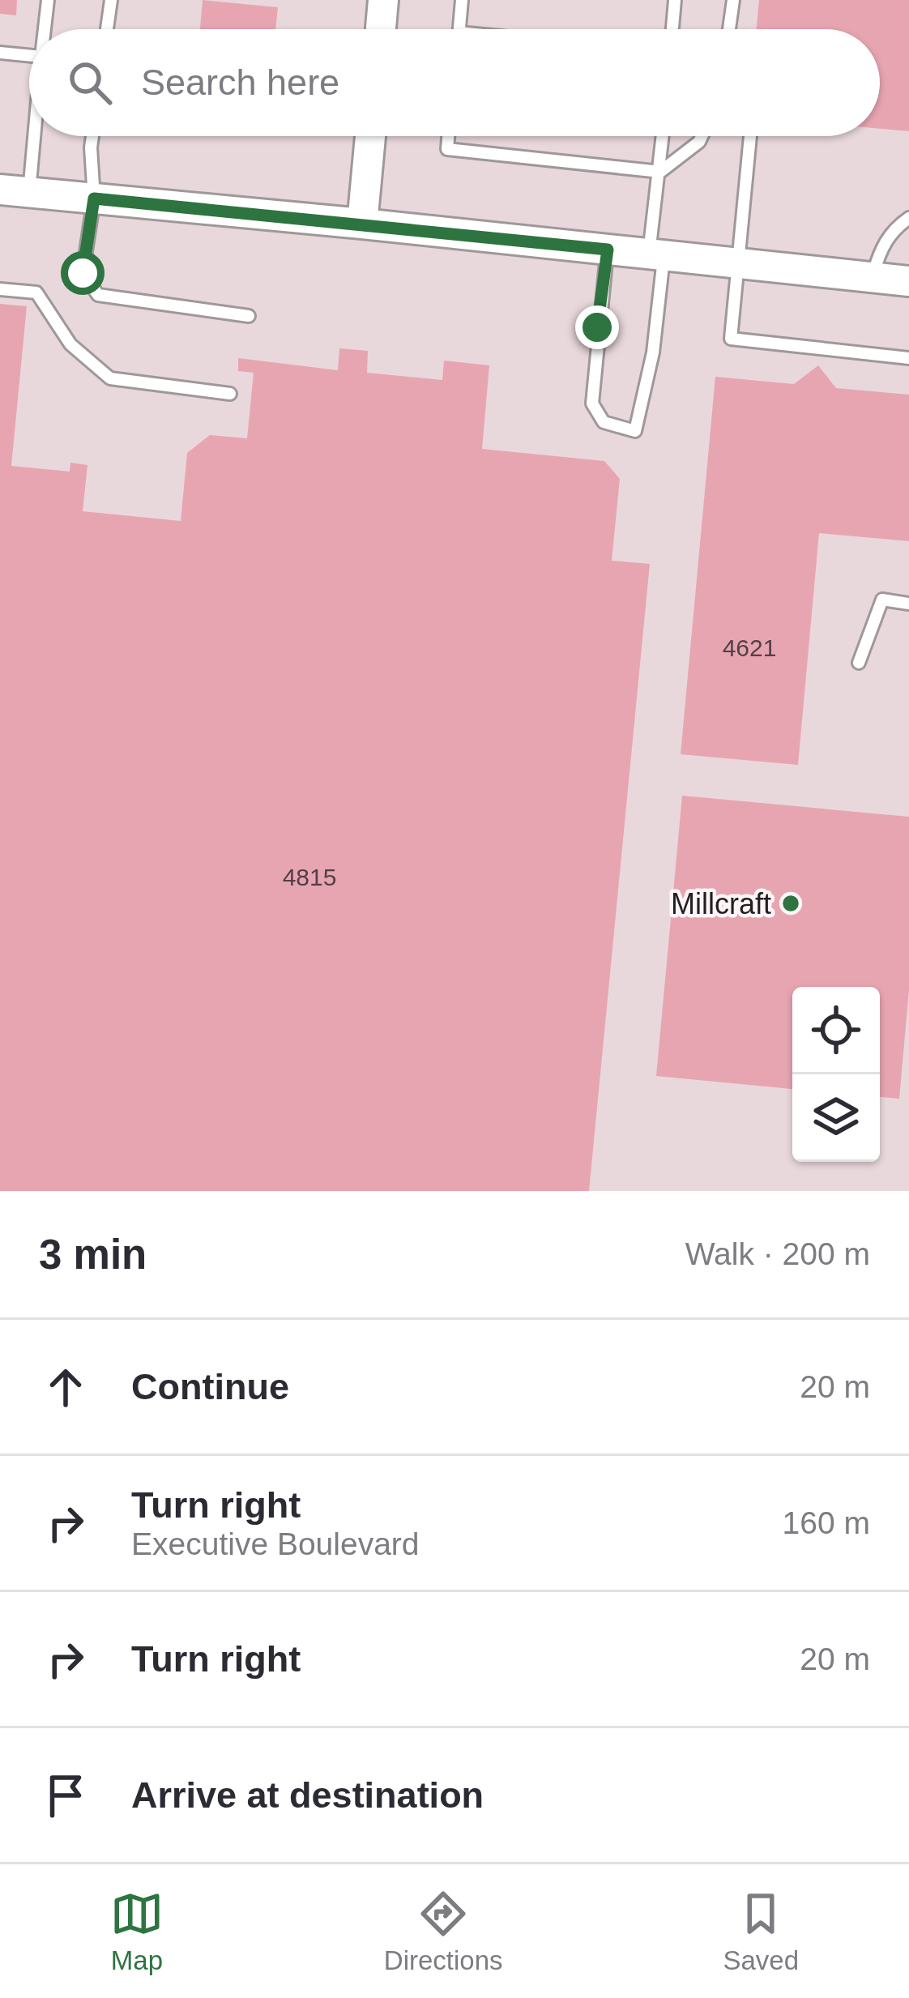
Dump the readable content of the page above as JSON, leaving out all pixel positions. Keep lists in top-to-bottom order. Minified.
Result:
{"places":["Millcraft"],"house_numbers":["4621","4815"],"page":{"search":"Search here","heading":["3 min","Walk · 200 m"],"list":[["Continue","20 m"],["Turn right","Executive Boulevard","160 m"],["Turn right","20 m"],"Arrive at destination"],"nav":["Map","Directions","Saved"]}}
